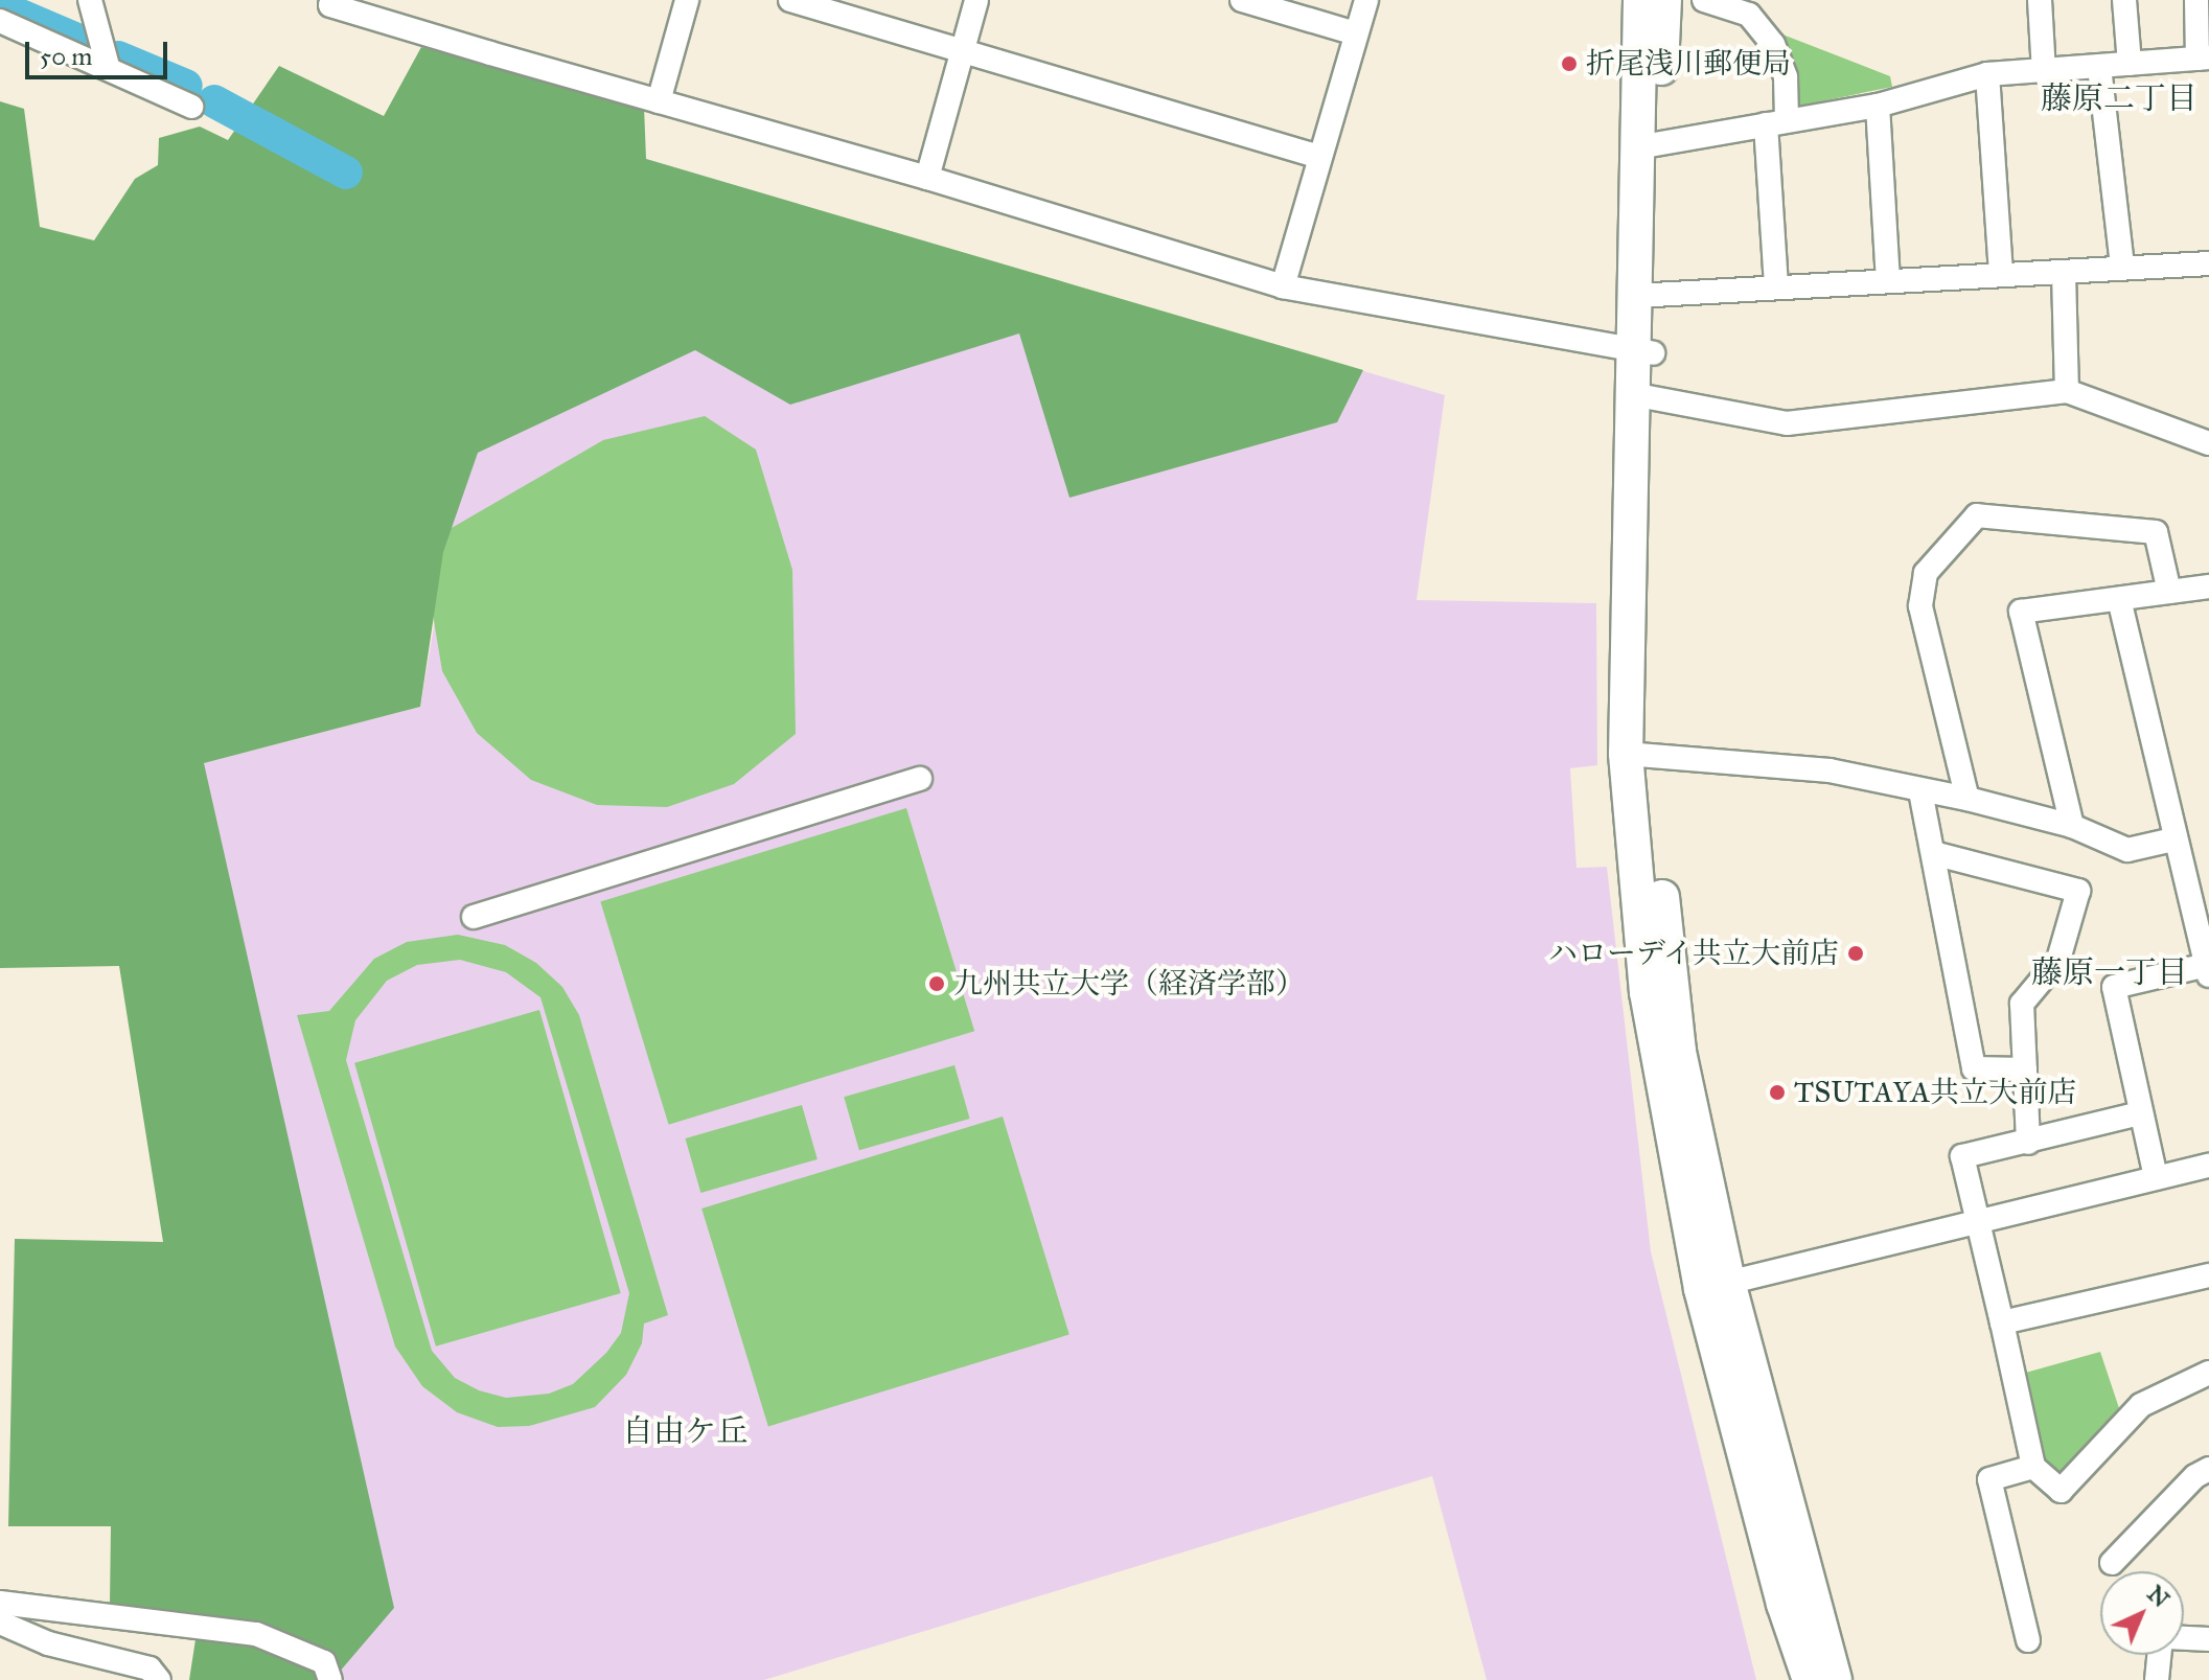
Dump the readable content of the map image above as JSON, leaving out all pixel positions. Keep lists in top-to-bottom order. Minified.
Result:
{"districts":["藤原二丁目","藤原一丁目","自由ケ丘"],"places":["折尾浅川郵便局","ハローデイ共立大前店","九州共立大学（経済学部）","TSUTAYA共立大前店"],"scale_bar":"50 m","north":"top right"}
